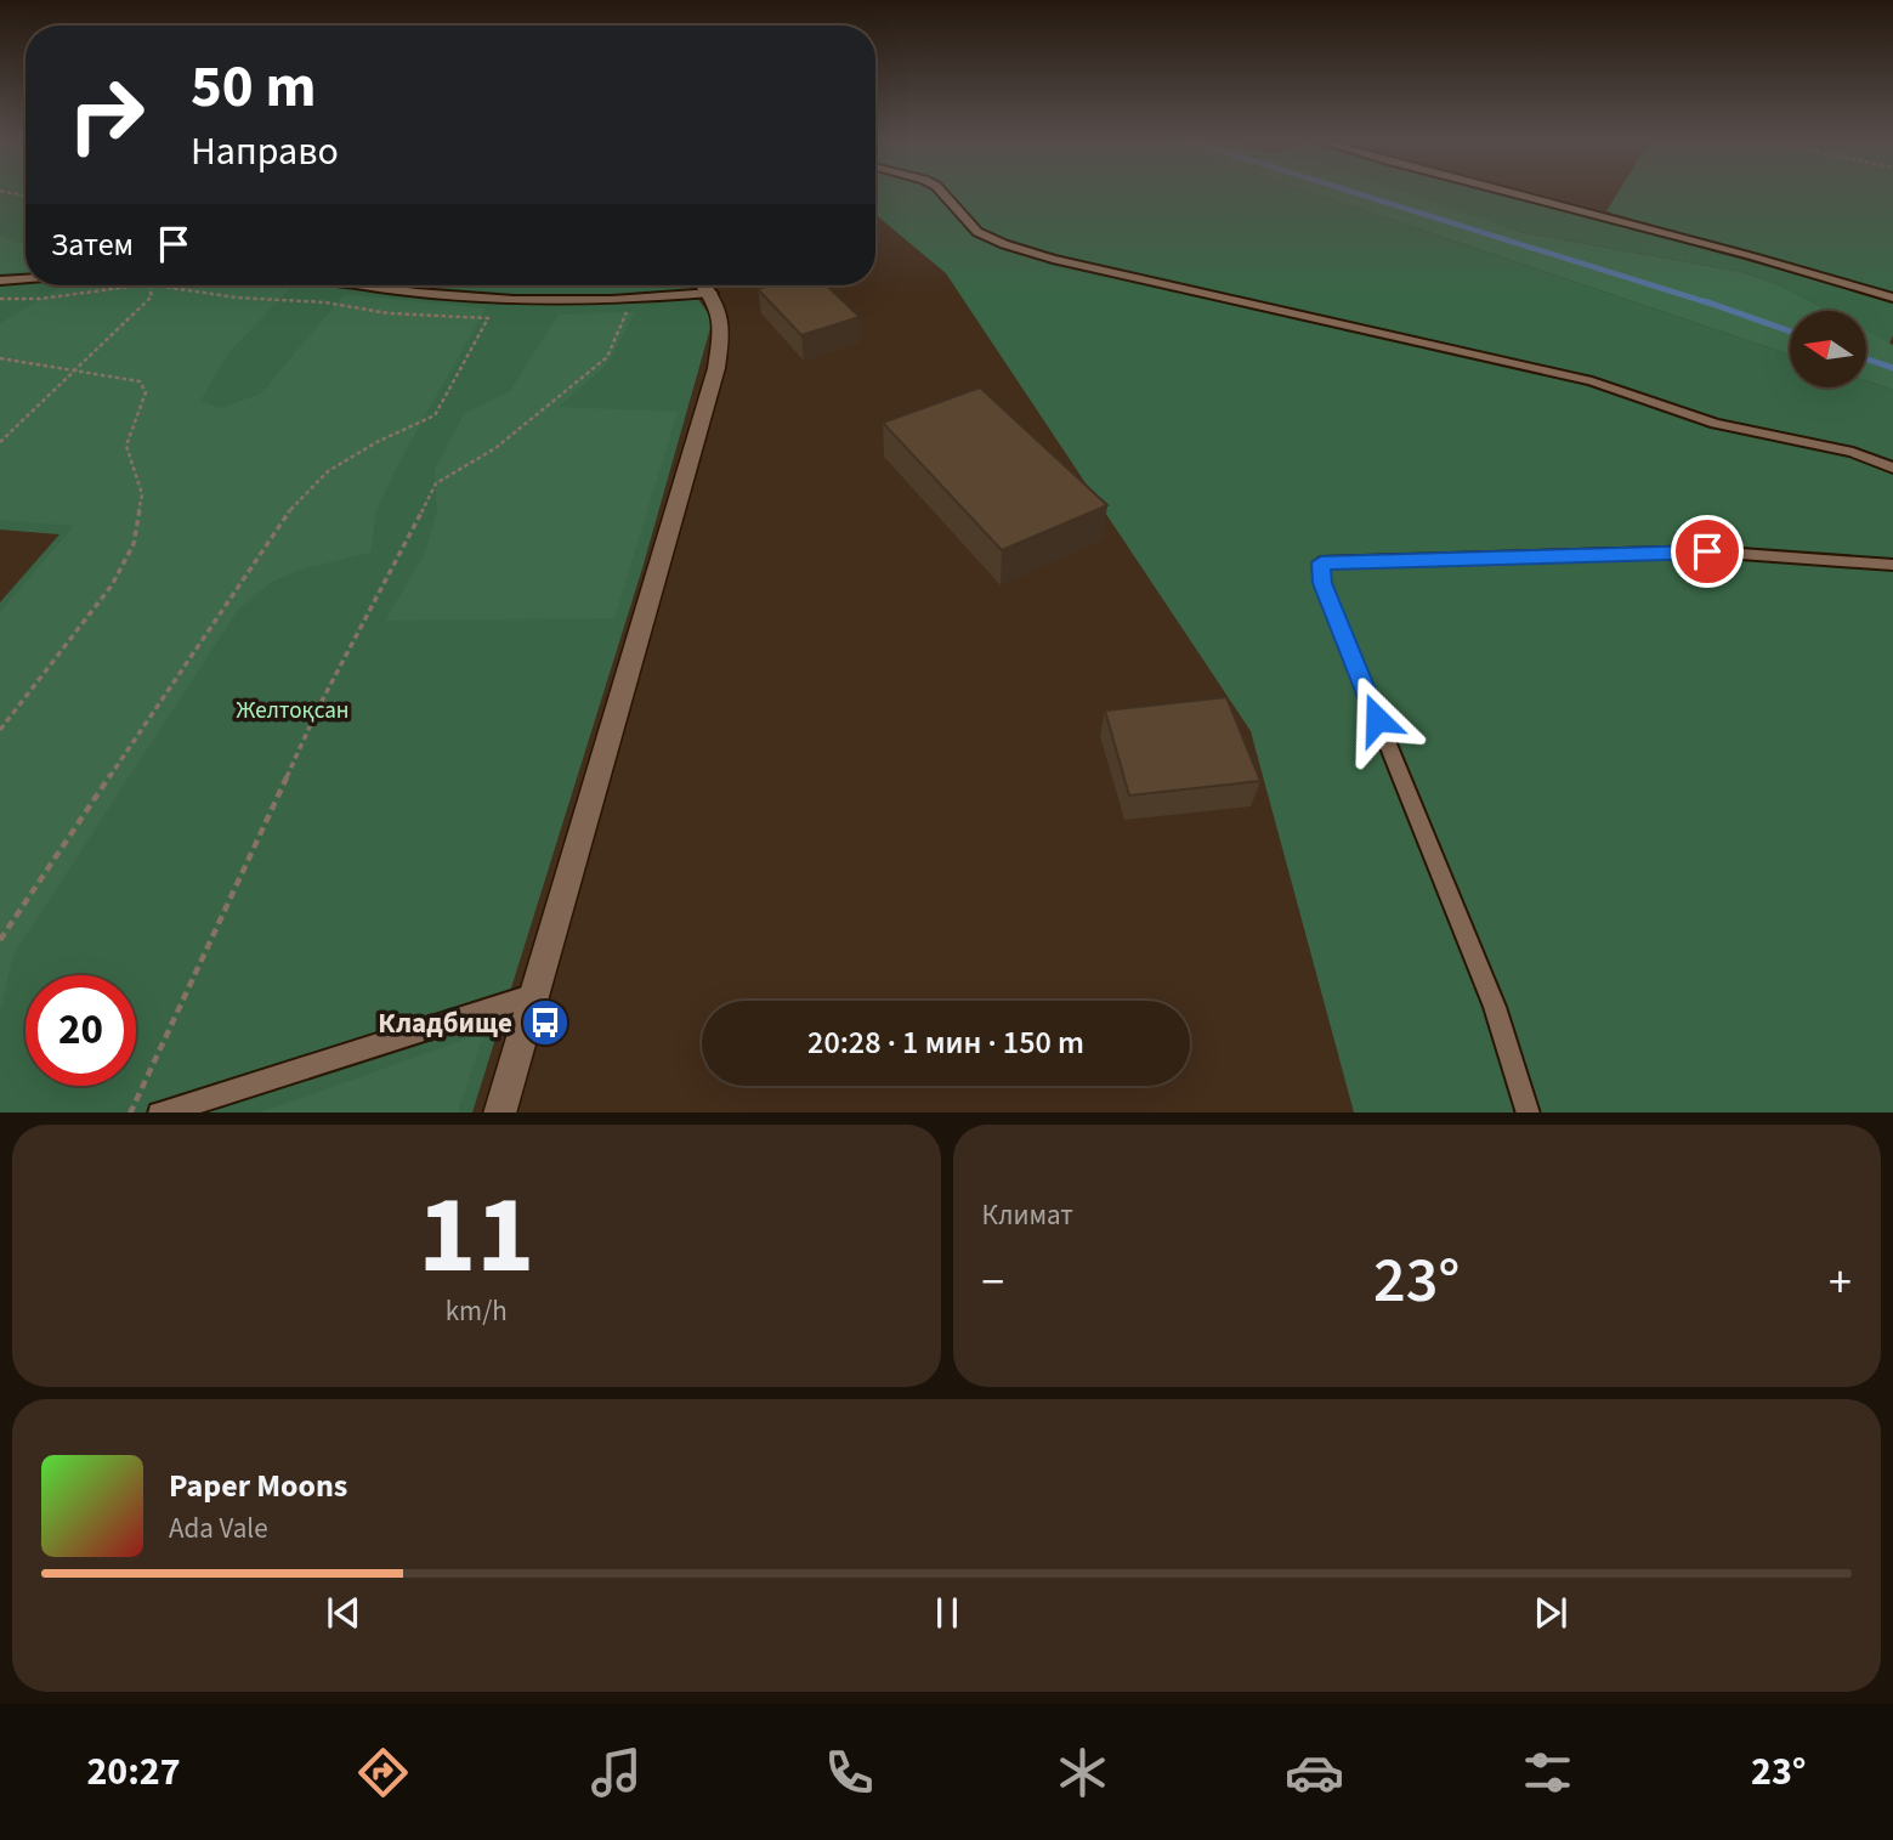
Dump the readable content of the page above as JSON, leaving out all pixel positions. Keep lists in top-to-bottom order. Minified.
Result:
{"parks":["Желтоқсан"],"places":{"bus stop":["Кладбище"]},"north":"left","page":{"turn":["50 m","Направо"],"then":"Затем","limit":"20","trip":"20:28 · 1 мин · 150 m","tile":[["11","km/h"],"Климат"],"heat":["−","23°","+"],"song":["Paper Moons","Ada Vale"],"tabs":["20:27","23°"]}}
